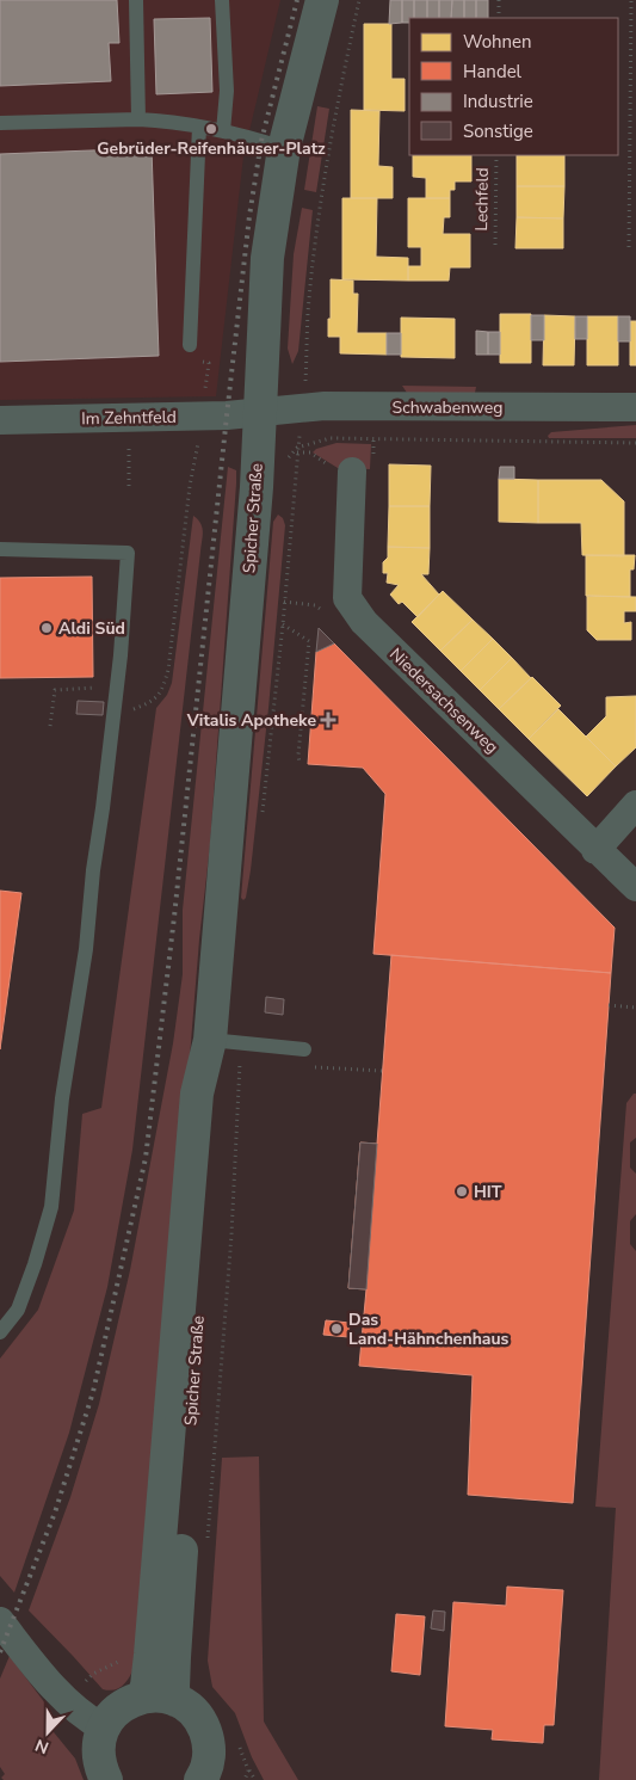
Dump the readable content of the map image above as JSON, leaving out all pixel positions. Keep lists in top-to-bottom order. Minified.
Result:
{"streets":{"street":["Schwabenweg","Im Zehntfeld","Spicher Straße","Niedersachsenweg"],"path":["Lechfeld"]},"crossings":[["Schwabenweg","Im Zehntfeld"],["Schwabenweg","Spicher Straße"],["Im Zehntfeld","Spicher Straße"]],"places":{"other":["Gebrüder-Reifenhäuser-Platz","Aldi Süd","HIT","Das Land-Hähnchenhaus"],"health":["Vitalis Apotheke"]},"legend":["Wohnen","Handel","Industrie","Sonstige"],"north":"bottom"}
